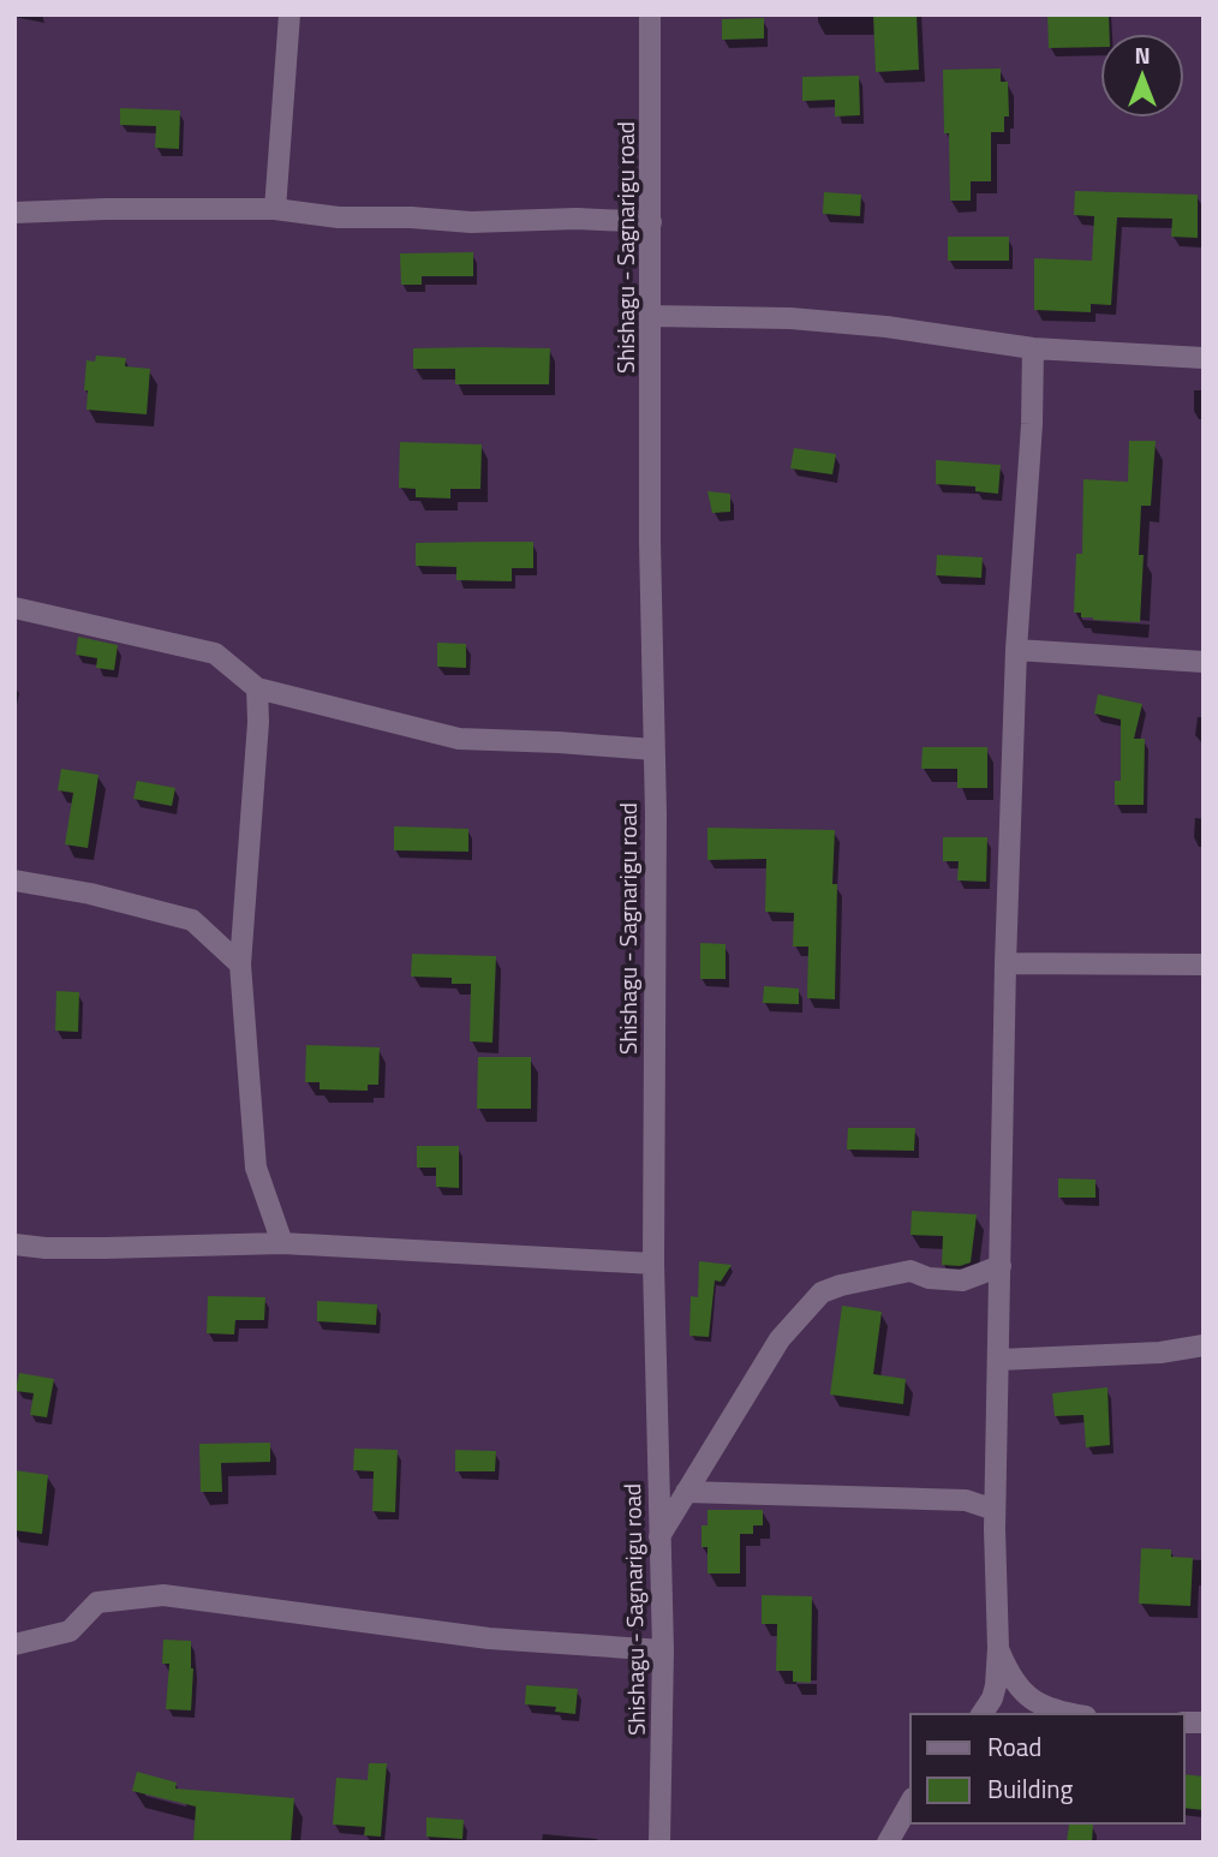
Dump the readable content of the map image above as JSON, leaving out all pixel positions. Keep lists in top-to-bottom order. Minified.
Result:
{"streets":{"street":["Shishagu - Sagnarigu road"]},"legend":["Road","Building"],"north":"top"}
